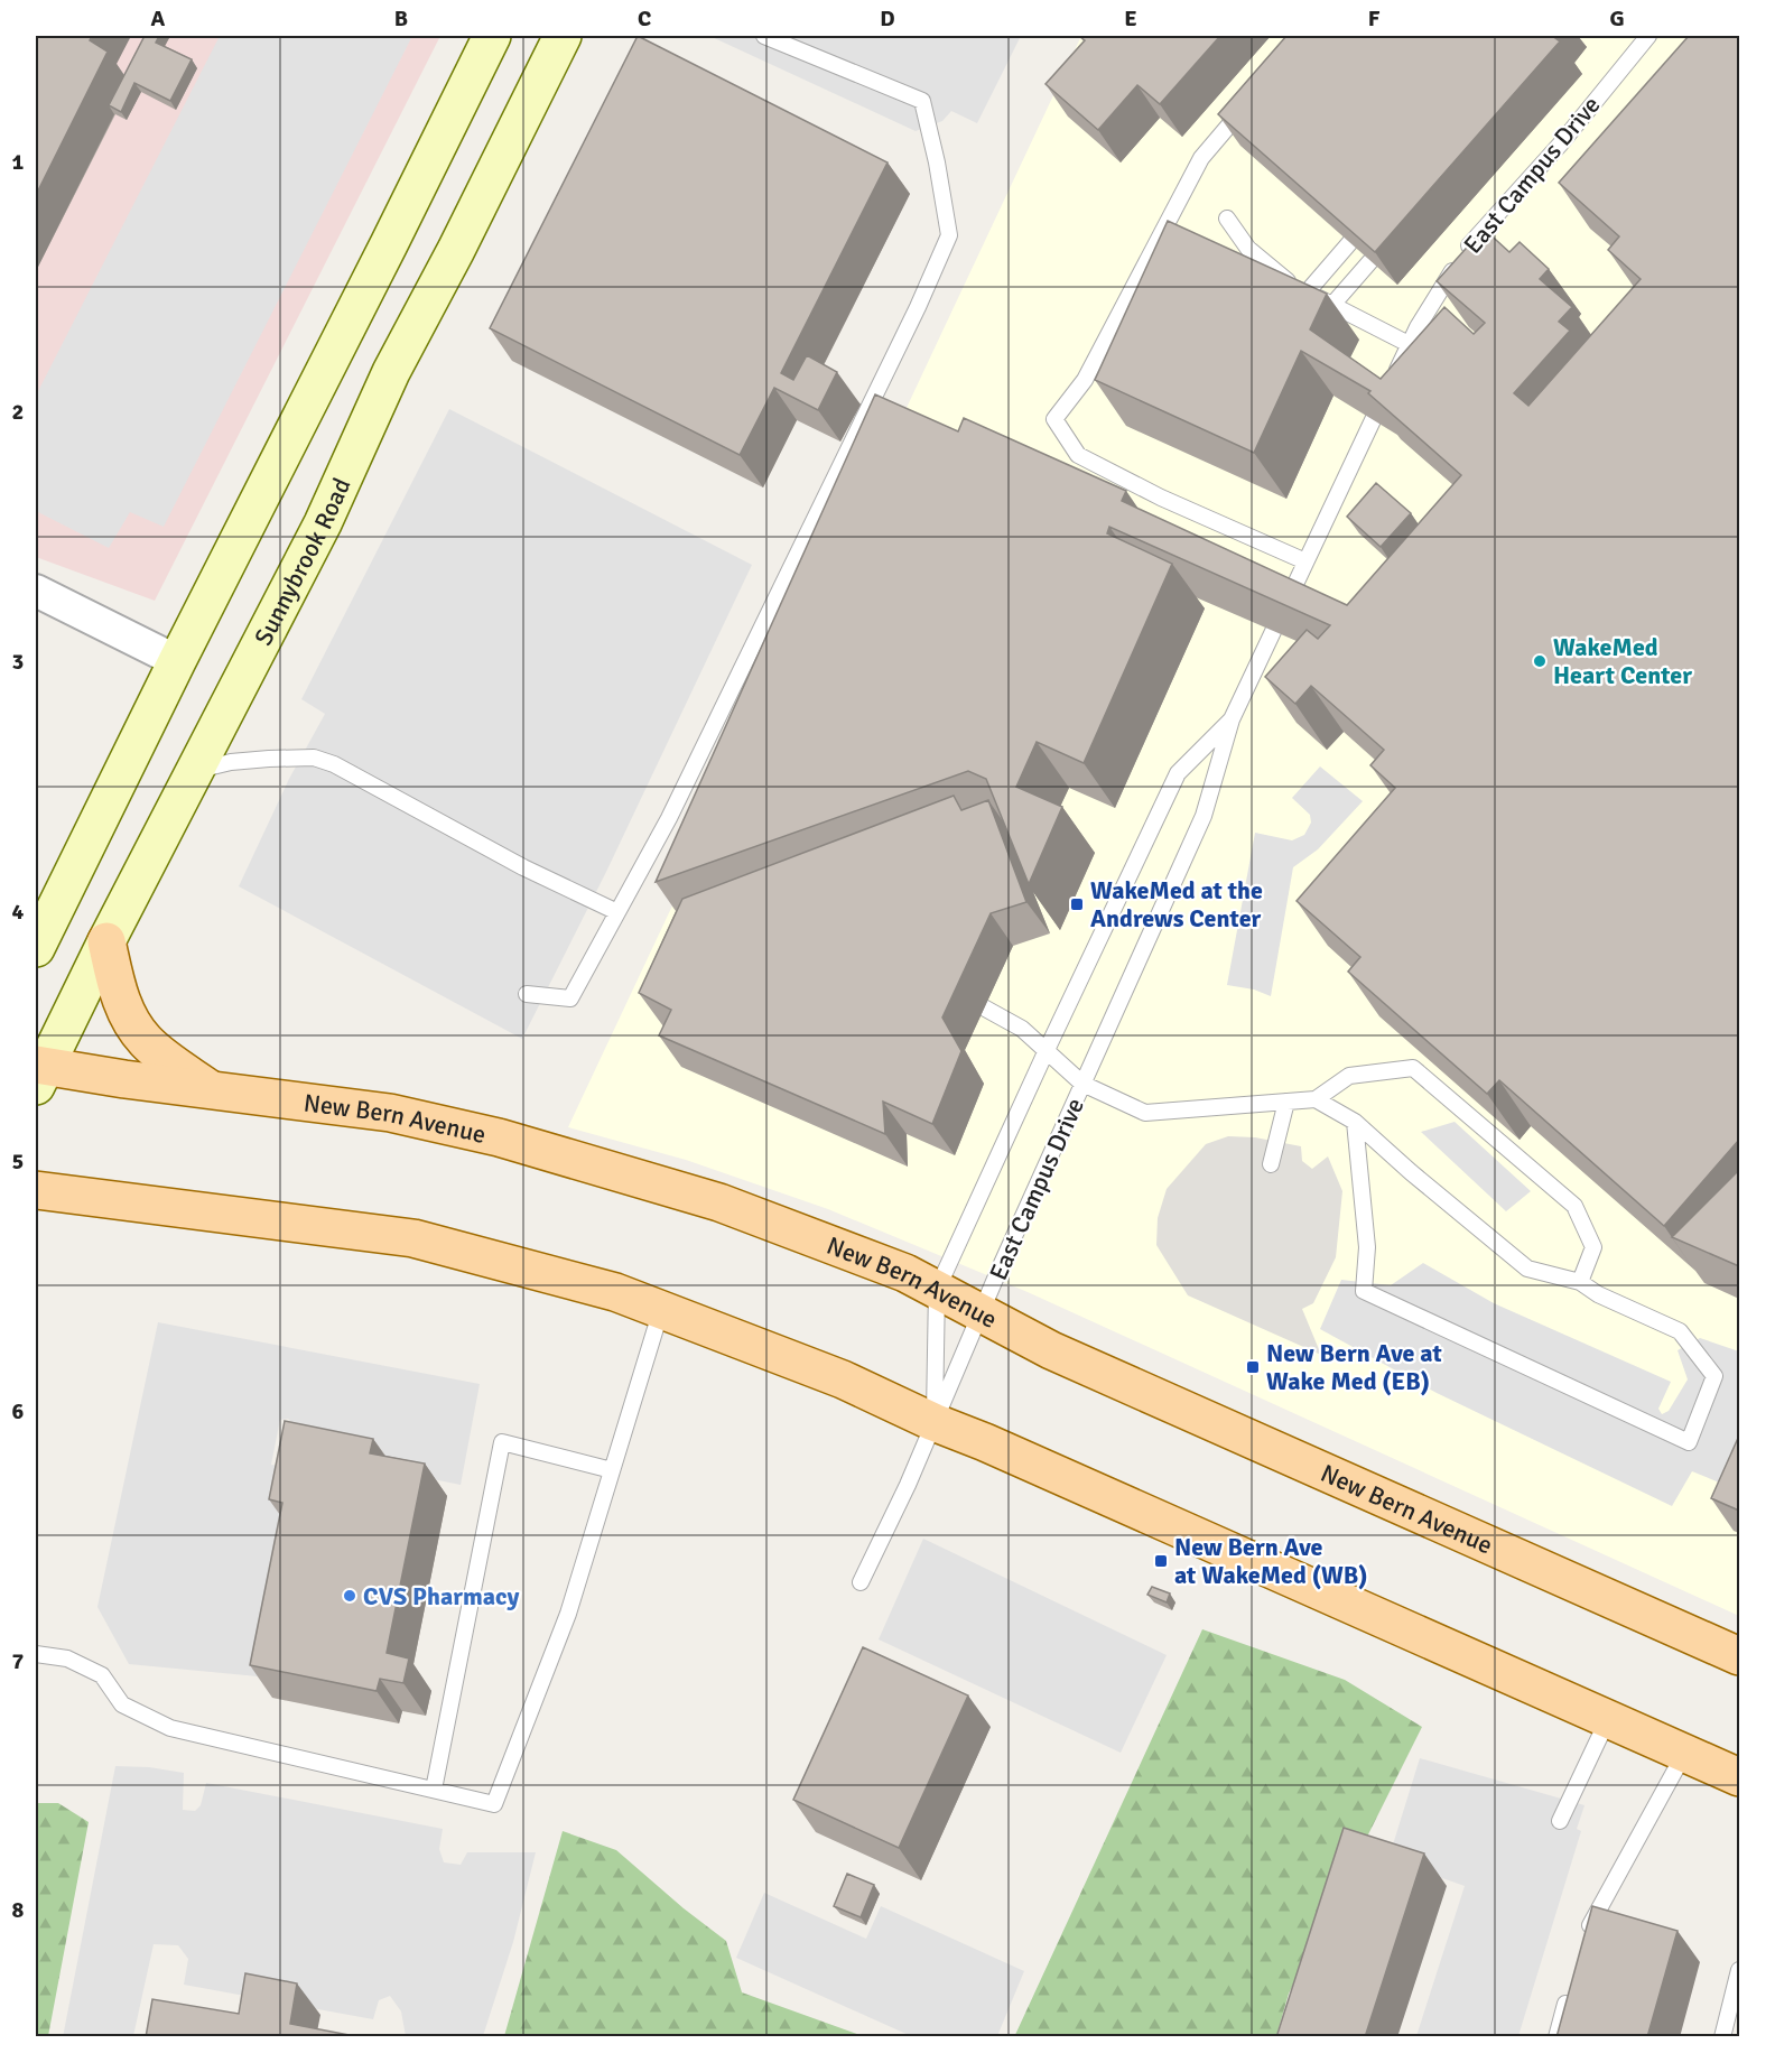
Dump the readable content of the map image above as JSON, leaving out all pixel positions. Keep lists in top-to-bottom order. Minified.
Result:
{"streets":{"main road":["Sunnybrook Road","New Bern Avenue"],"lane":["East Campus Drive"]},"crossings":[["East Campus Drive","New Bern Avenue"],["Sunnybrook Road","New Bern Avenue"]],"places":{"other":["WakeMed Heart Center","CVS Pharmacy"],"transit":["WakeMed at the Andrews Center","New Bern Ave at Wake Med (EB)","New Bern Ave at WakeMed (WB)"]},"grid":{"columns":["A","B","C","D","E","F","G"],"rows":["1","2","3","4","5","6","7","8"]}}
